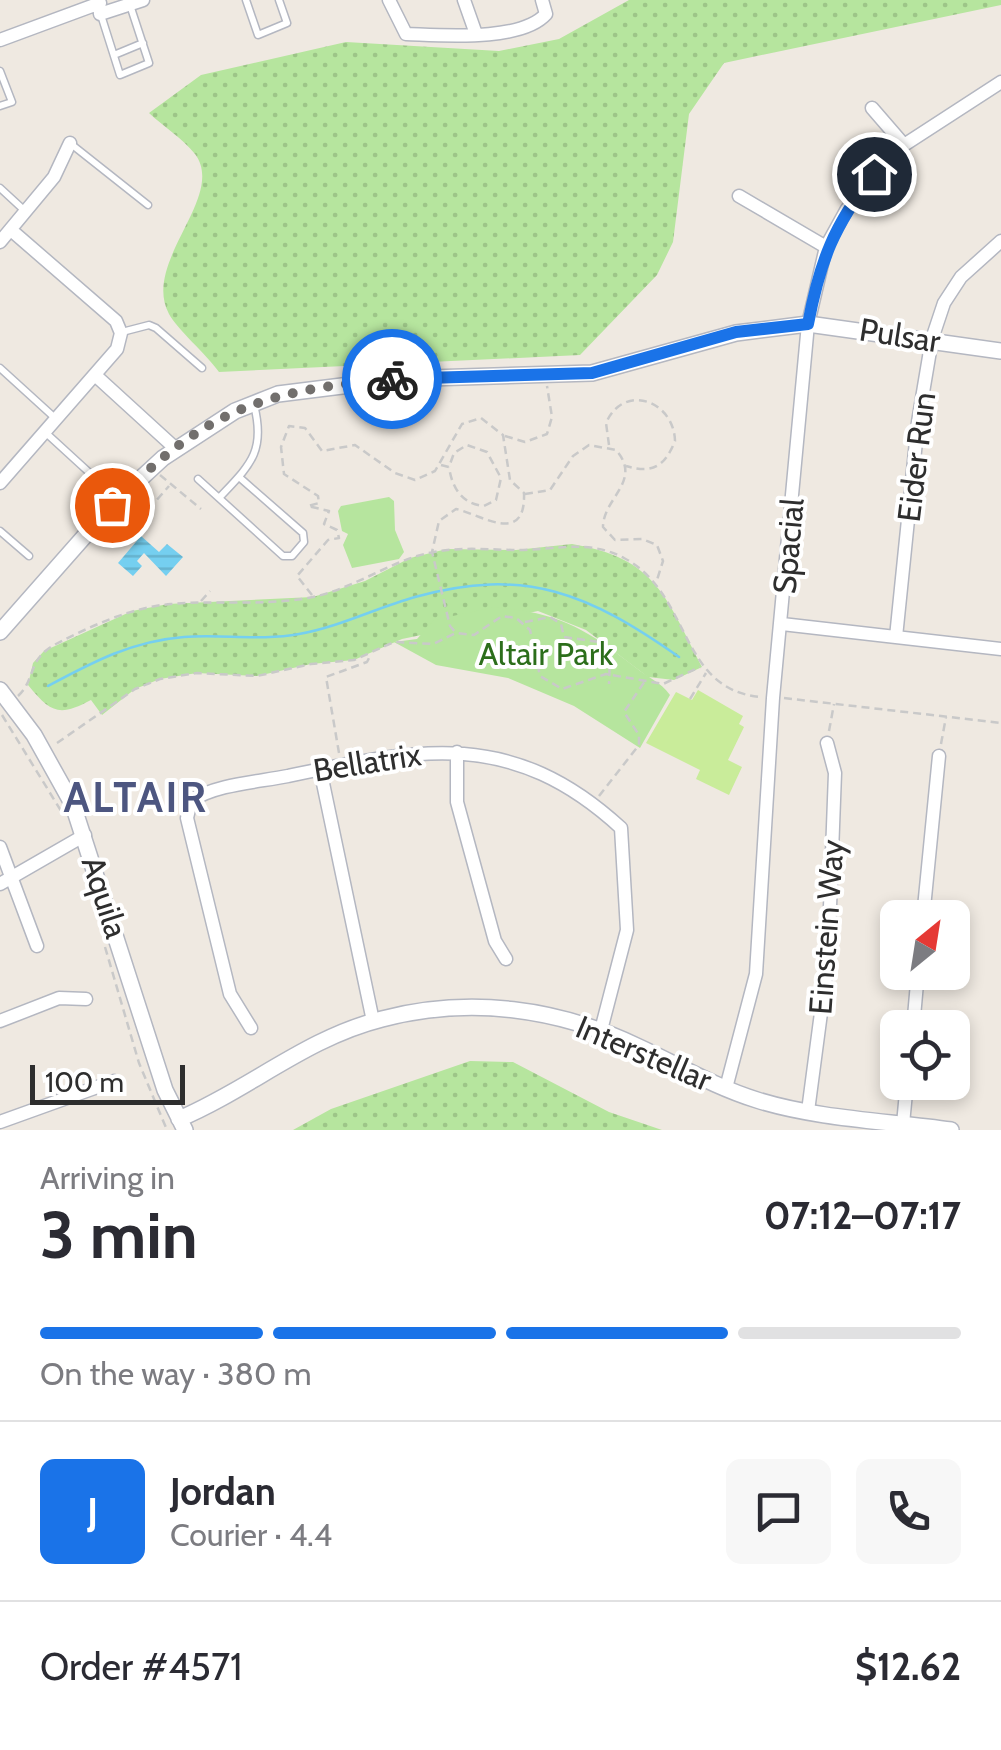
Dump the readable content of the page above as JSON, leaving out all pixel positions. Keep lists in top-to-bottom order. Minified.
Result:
{"streets":{"street":["Pulsar","Eider Run","Spacial","Bellatrix","Aquila","Einstein Way","Interstellar"]},"crossings":[["Pulsar","Eider Run"],["Pulsar","Spacial"],["Spacial","Interstellar"],["Bellatrix","Interstellar"],["Aquila","Interstellar"],["Einstein Way","Interstellar"]],"districts":["ALTAIR"],"parks":["Altair Park"],"scale_bar":"100 m","north":"top right","page":{"scale":"100 m","heading":["3 min","Arriving in","07:12–07:17"],"panel":["Jordan","Courier · 4.4","Order #4571","$12.62"],"bar":"On the way · 380 m","round":"J"}}
